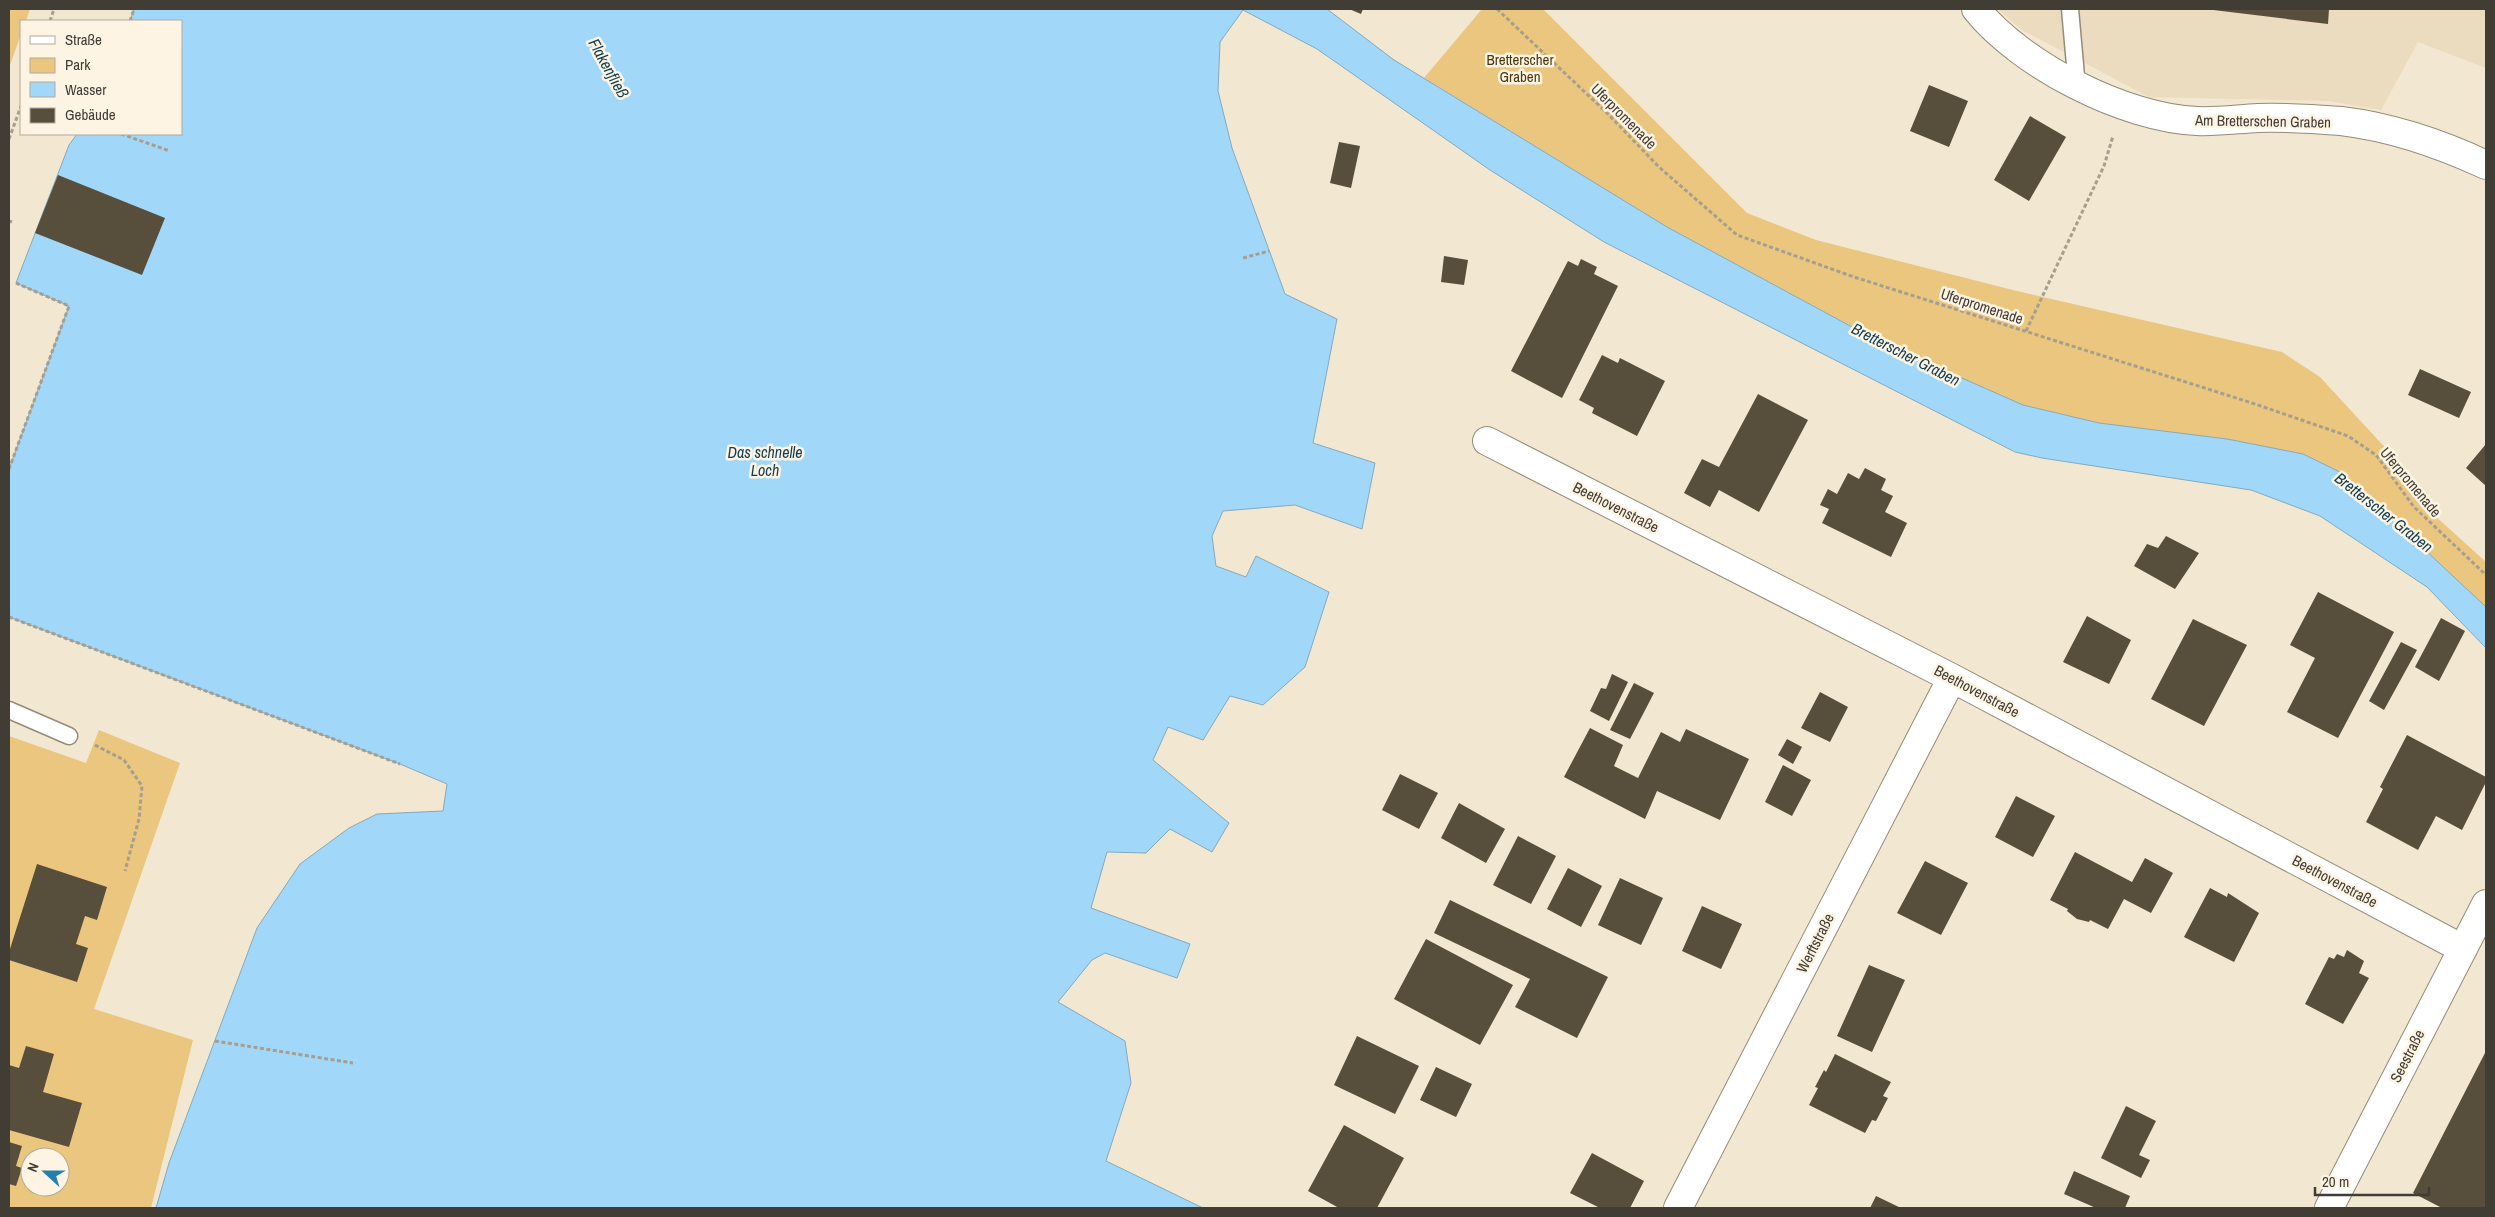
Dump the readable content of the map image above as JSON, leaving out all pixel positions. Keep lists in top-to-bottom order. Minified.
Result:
{"streets":{"street":["Am Bretterschen Graben","Beethovenstraße","Werftstraße","Seestraße"],"path":["Uferpromenade"]},"crossings":[["Beethovenstraße","Werftstraße"],["Beethovenstraße","Seestraße"]],"water":["Flakenfließ","Bretterscher Graben","Das schnelle Loch"],"parks":["Bretterscher Graben"],"legend":["Straße","Park","Wasser","Gebäude"],"scale_bar":"20 m","north":"left"}
